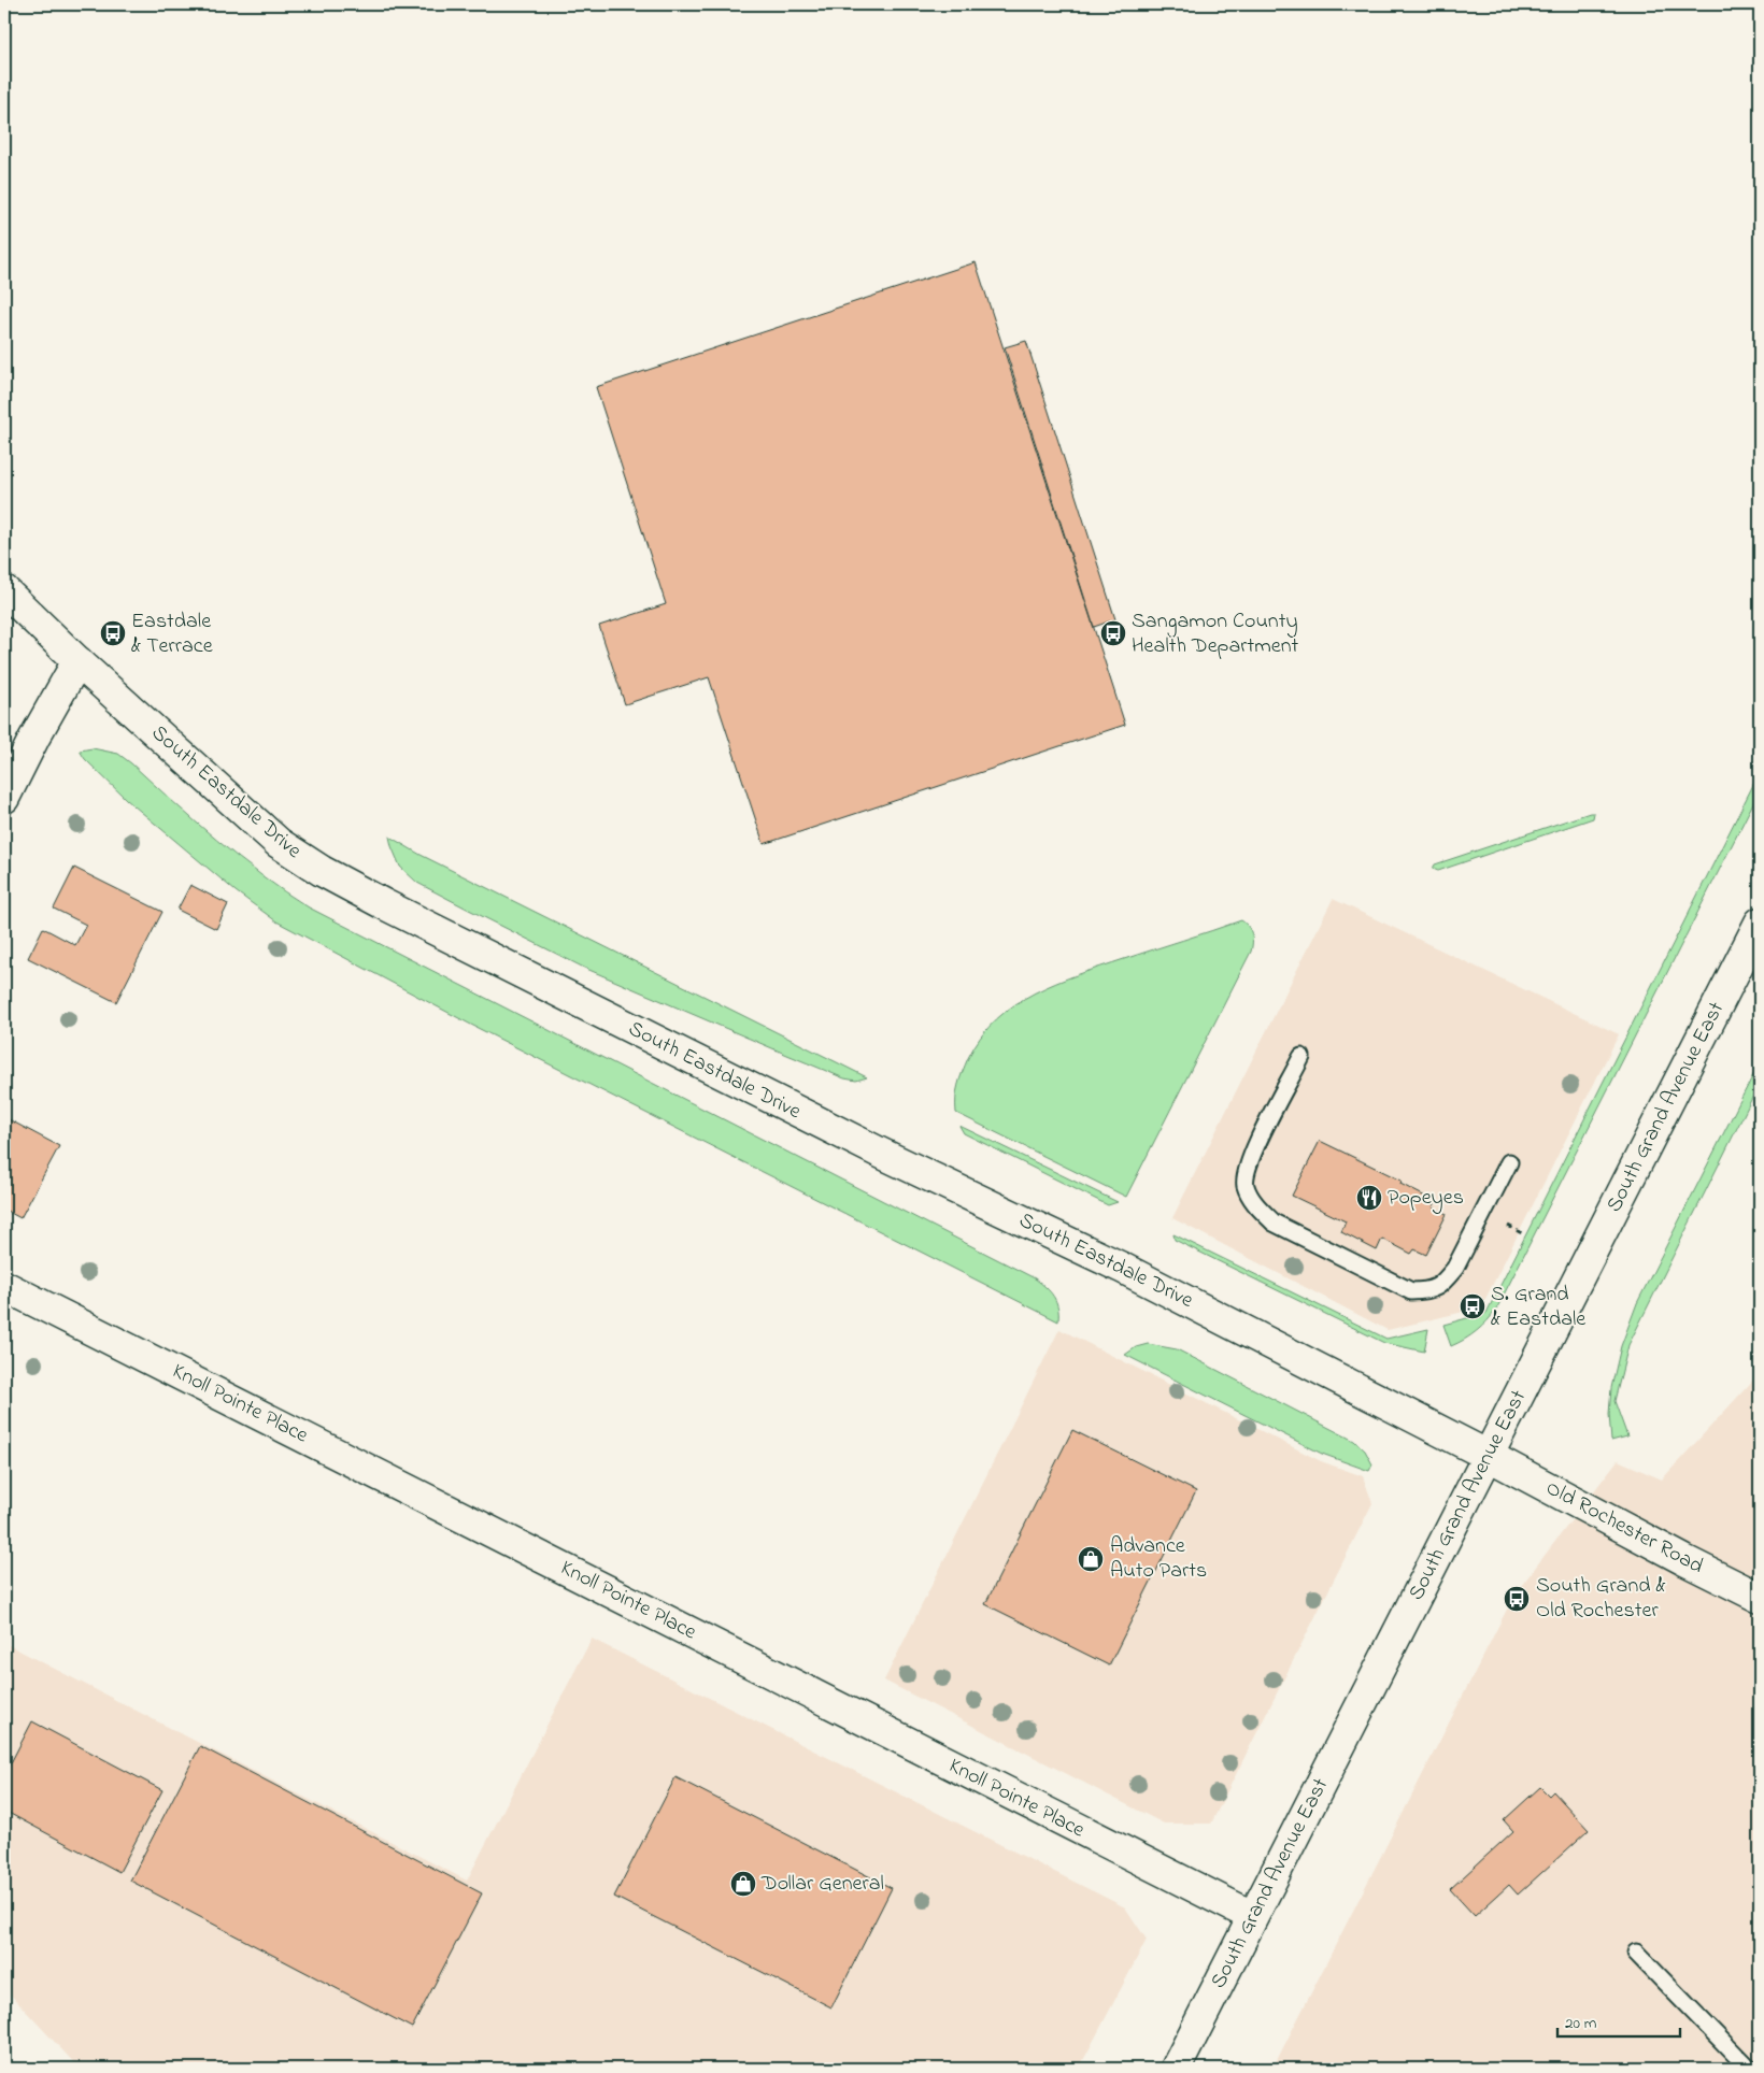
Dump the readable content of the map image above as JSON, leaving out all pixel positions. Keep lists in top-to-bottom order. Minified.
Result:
{"streets":{"street":["South Eastdale Drive","South Grand Avenue East","Knoll Pointe Place","Old Rochester Road"]},"crossings":[["South Eastdale Drive","South Grand Avenue East"],["South Eastdale Drive","Old Rochester Road"],["South Grand Avenue East","Knoll Pointe Place"],["South Grand Avenue East","Old Rochester Road"]],"places":{"bus stop":["Eastdale & Terrace","Sangamon County Health Department","S. Grand & Eastdale","South Grand & Old Rochester"],"restaurant":["Popeyes"],"shop":["Advance Auto Parts","Dollar General"]},"scale_bar":"20 m"}
